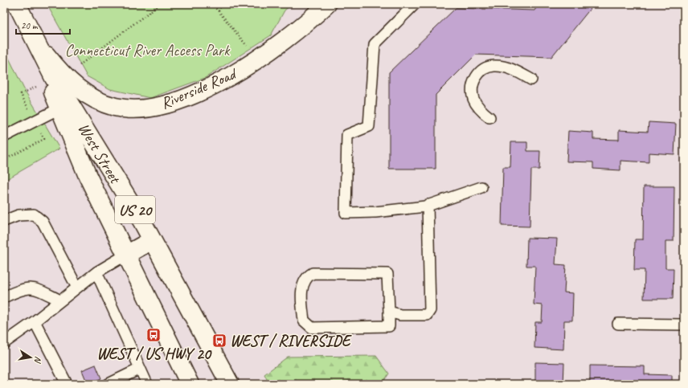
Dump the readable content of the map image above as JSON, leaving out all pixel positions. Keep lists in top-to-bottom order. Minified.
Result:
{"streets":{"main road":["Riverside Road","West Street","US 20"]},"crossings":[["Riverside Road","West Street"]],"parks":["Connecticut River Access Park"],"places":{"bus stop":["WEST / US HWY 20","WEST / RIVERSIDE"]},"scale_bar":"20 m","north":"right"}
